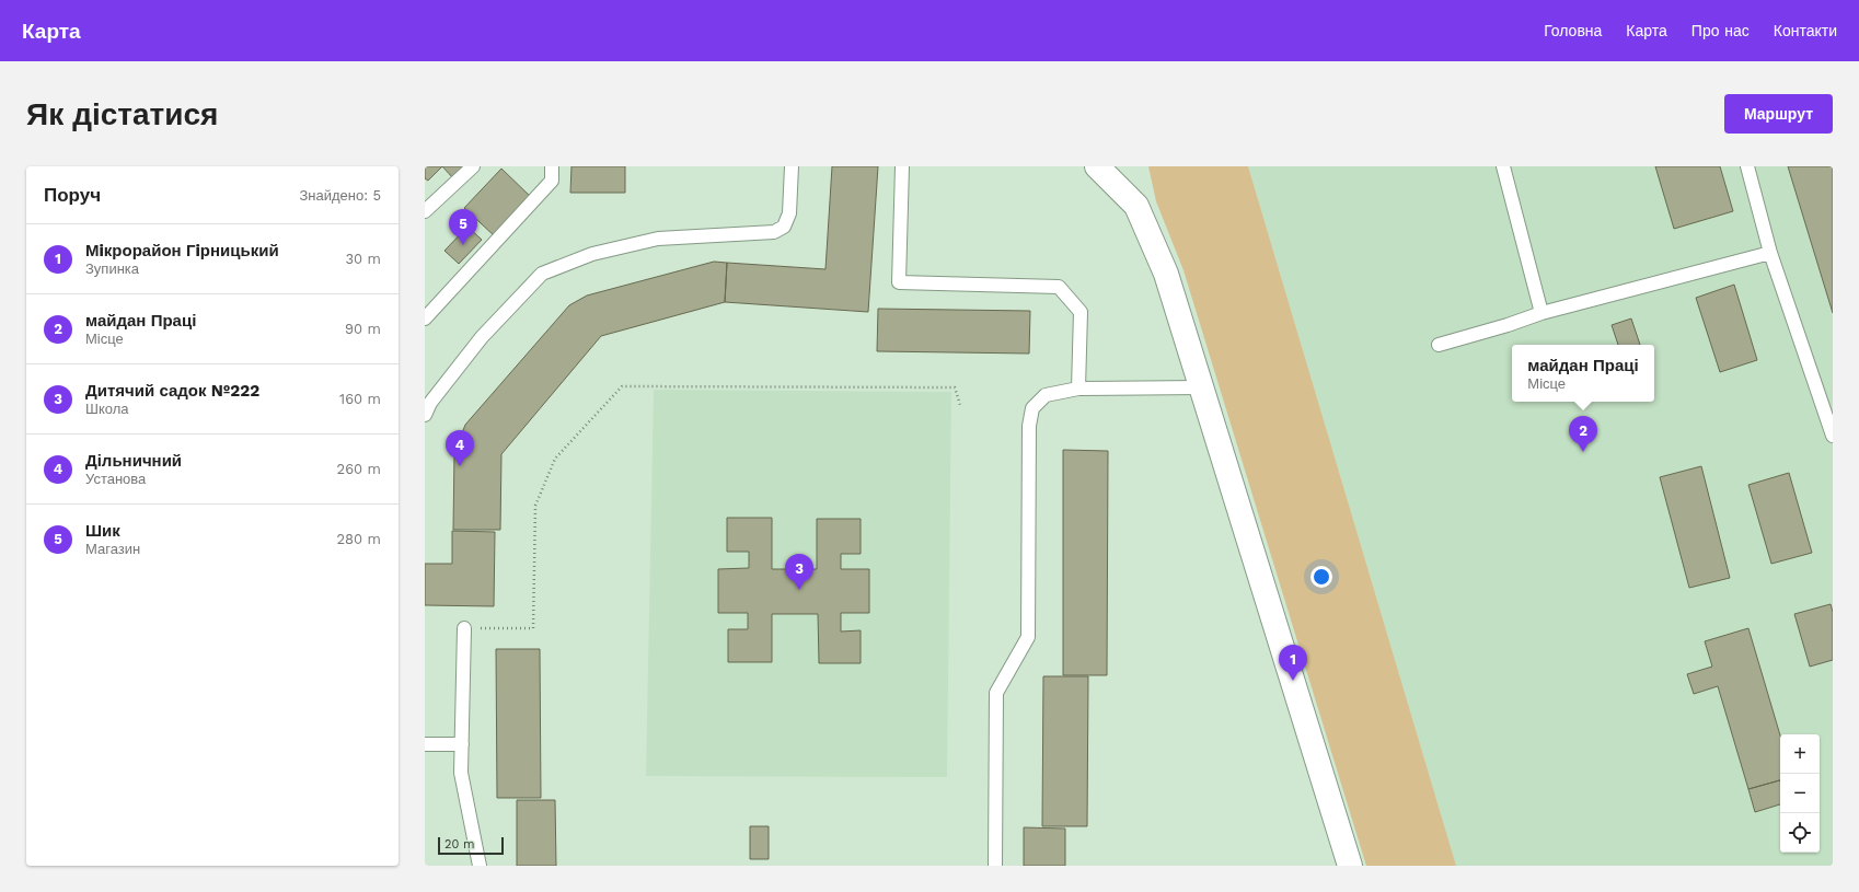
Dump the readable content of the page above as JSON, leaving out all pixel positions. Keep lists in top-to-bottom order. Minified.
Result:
{"scale_bar":"20 m","page":{"header":"Карта","nav":["Головна","Карта","Про нас","Контакти"],"buttons":"Маршрут","title":"Як дістатися","heading":["Поруч","Знайдено: 5"],"pins":["5","2","4","3","1"],"list":[{"mark":"1","name":"Мiкрорайон Гiрницький","note":"Зупинка","value":"30 m"},{"mark":"2","name":"майдан Праці","note":"Місце","value":"90 m"},{"mark":"3","name":"Дитячий садок №222","note":"Школа","value":"160 m"},{"mark":"4","name":"Дільничний","note":"Установа","value":"260 m"},{"mark":"5","name":"Шик","note":"Магазин","value":"280 m"}],"popup":["майдан Праці","Місце"],"map_buttons":["+","−"],"scale":"20 m"}}
